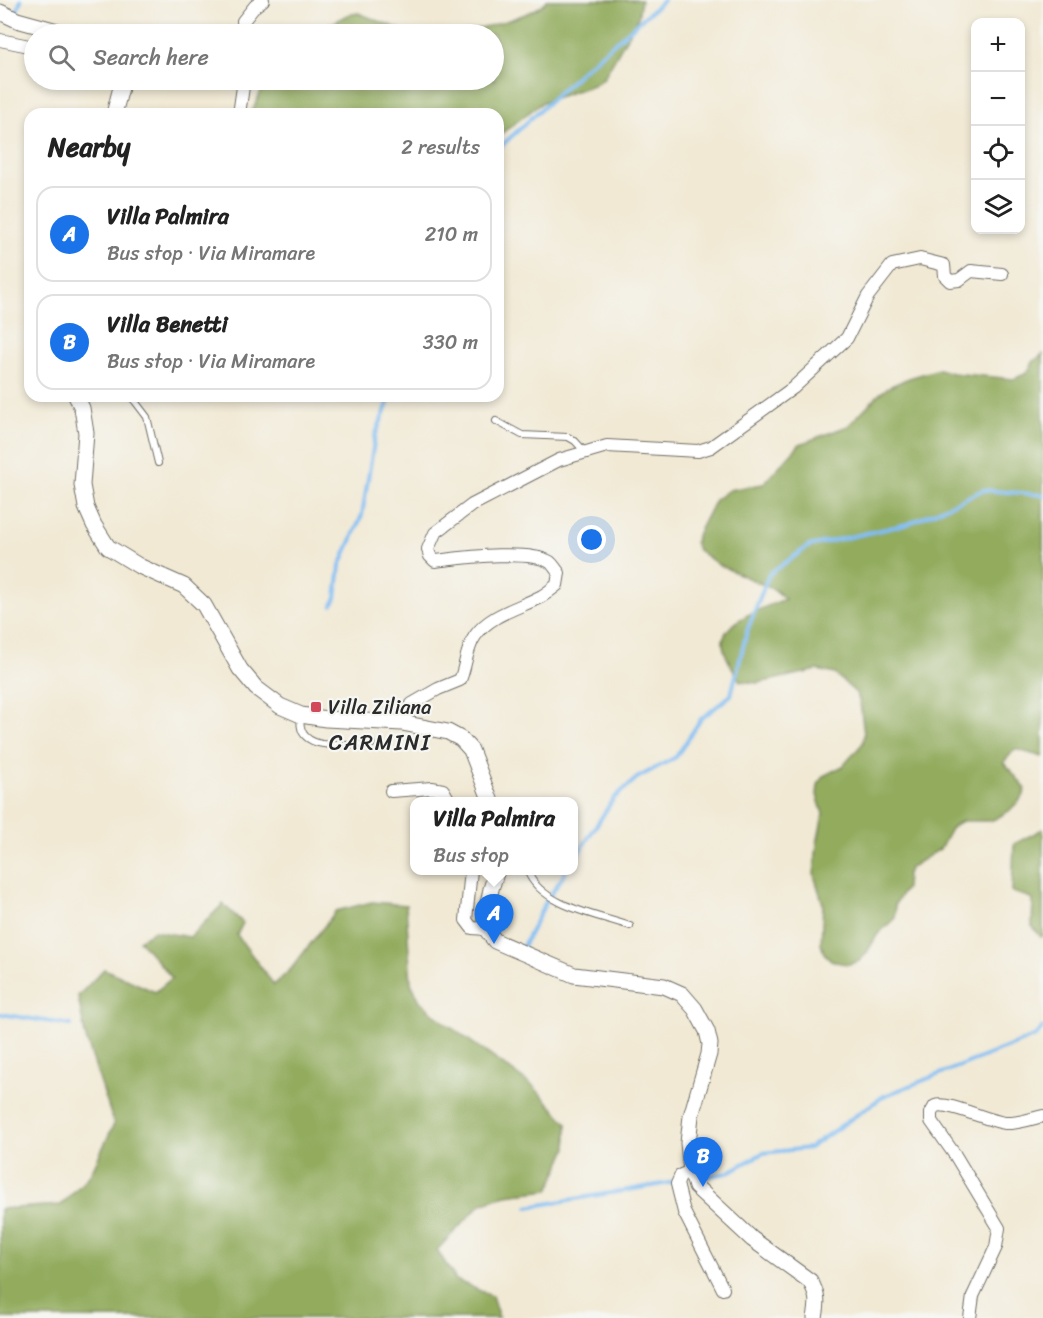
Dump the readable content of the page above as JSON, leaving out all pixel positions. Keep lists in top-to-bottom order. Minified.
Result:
{"districts":["CARMINI"],"places":{"transit":["Villa Ziliana"]},"page":{"map_buttons":["+","−"],"search":"Search here","heading":["Nearby","2 results"],"list":[{"mark":"A","name":"Villa Palmira","note":"Bus stop · Via Miramare","value":"210 m"},{"mark":"B","name":"Villa Benetti","note":"Bus stop · Via Miramare","value":"330 m"}],"popup":["Villa Palmira","Bus stop"],"pins":["A","B"]}}
